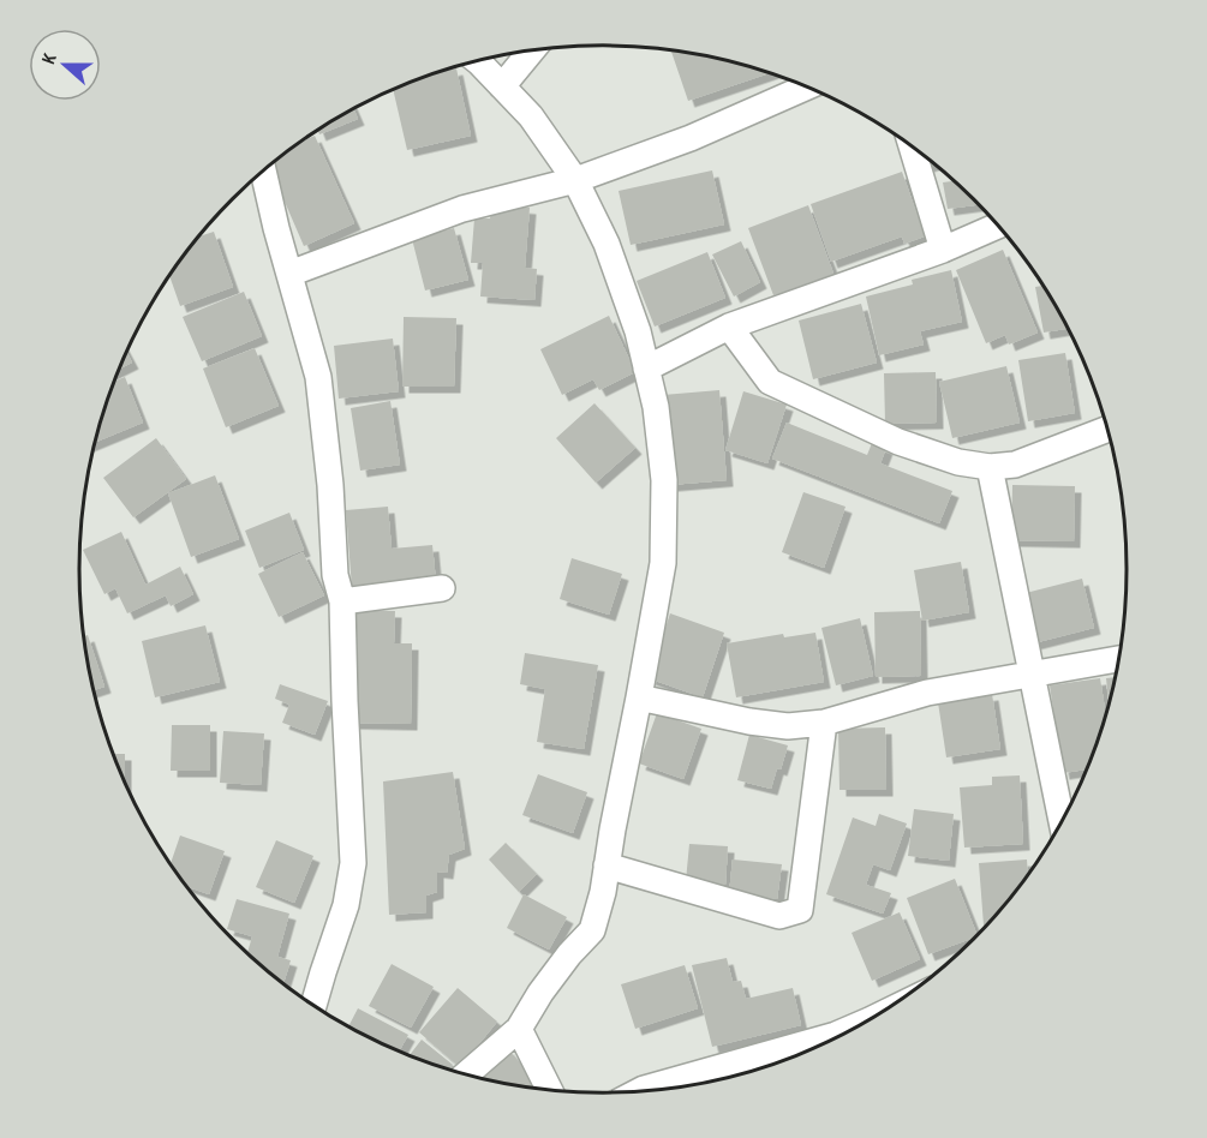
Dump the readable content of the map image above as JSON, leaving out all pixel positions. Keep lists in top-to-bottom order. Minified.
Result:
{"north":"left"}
